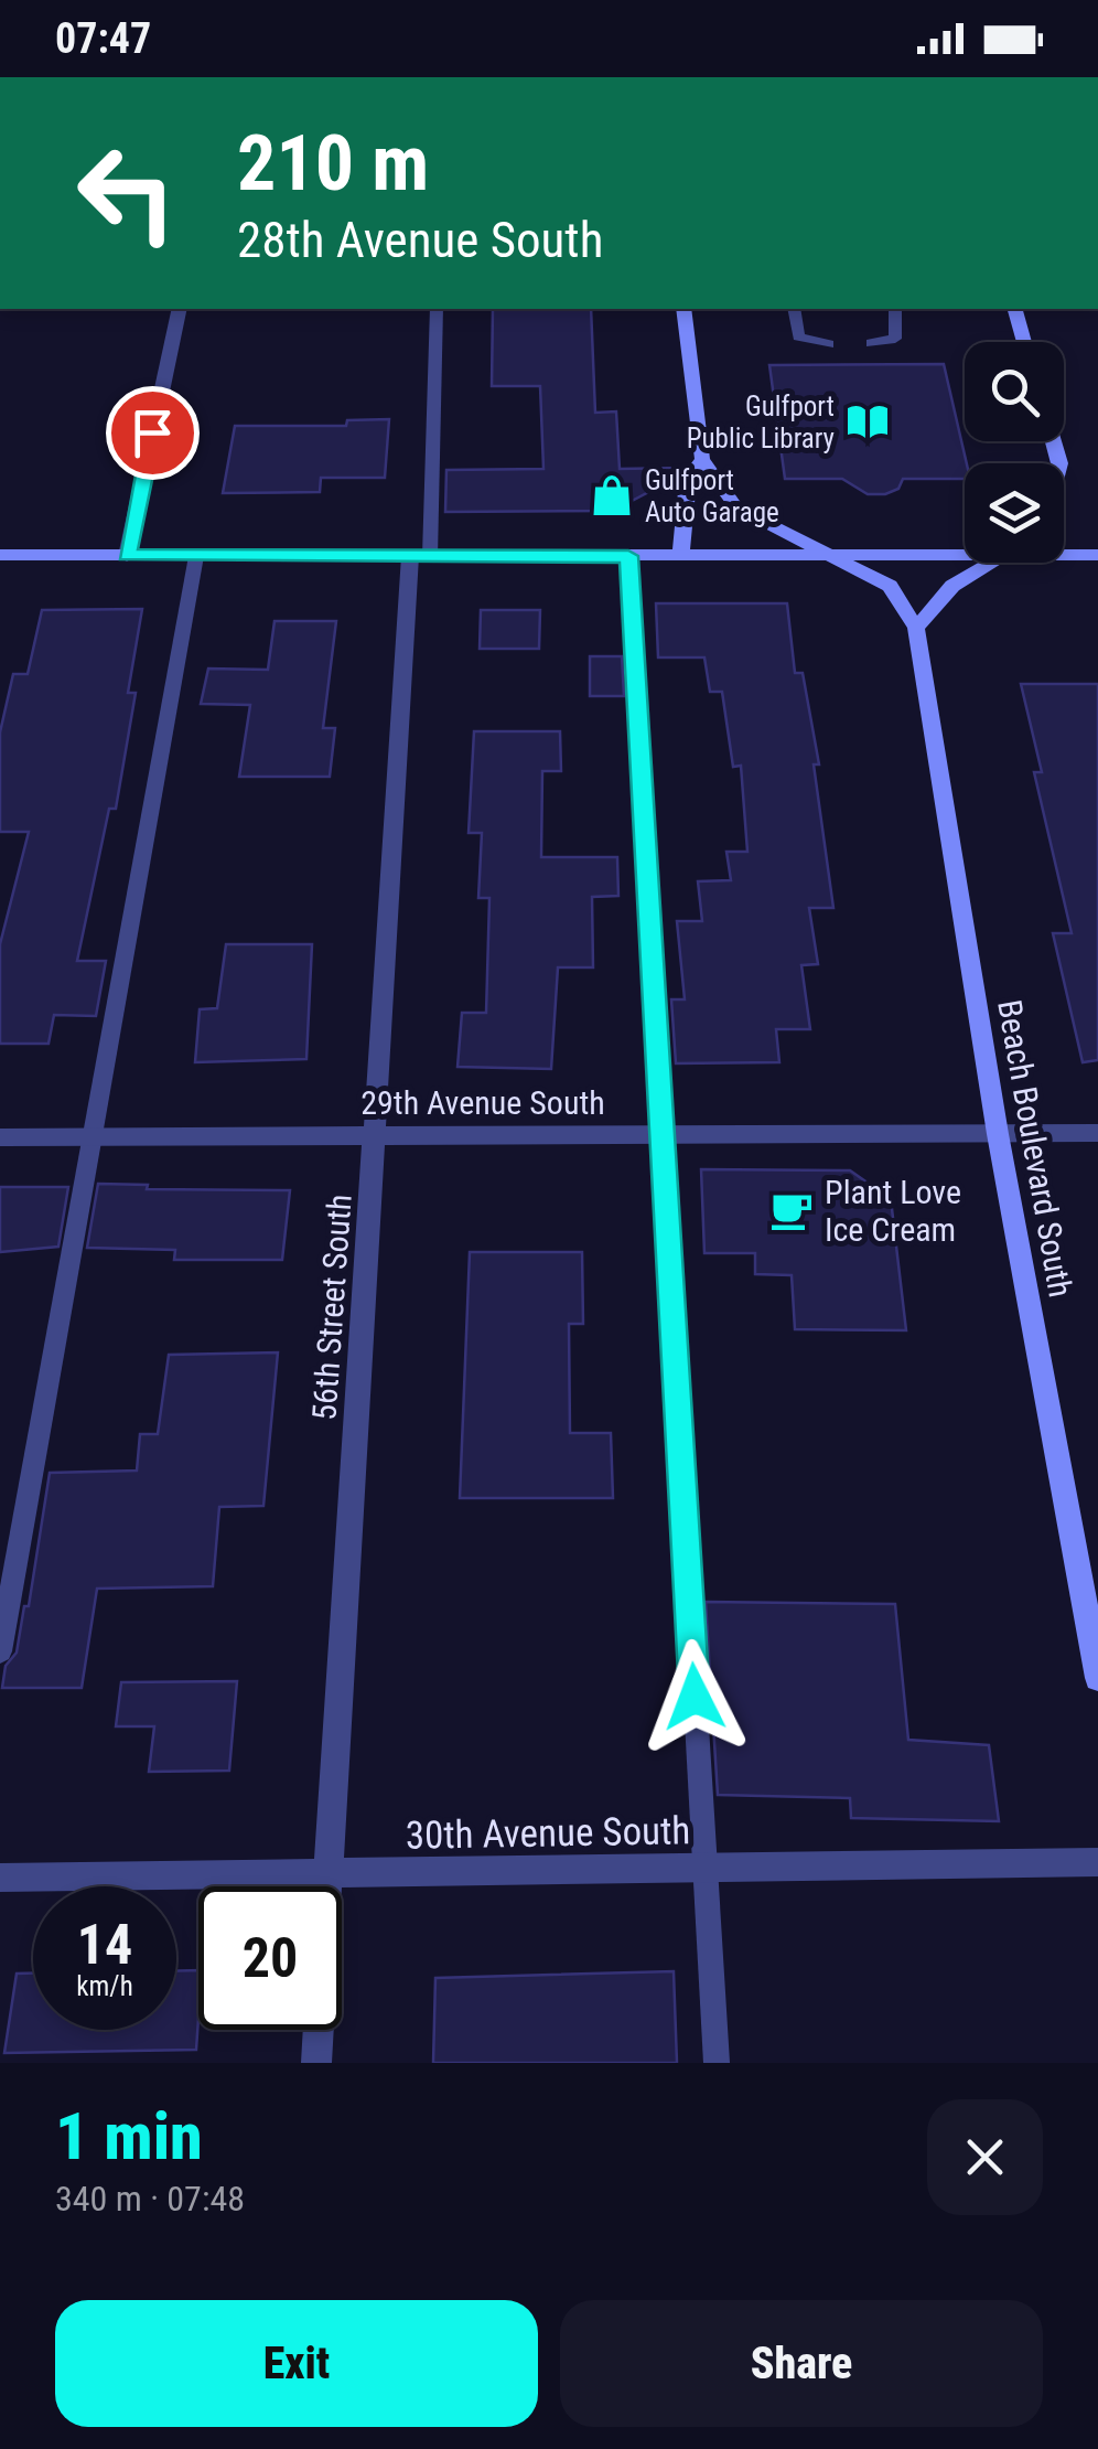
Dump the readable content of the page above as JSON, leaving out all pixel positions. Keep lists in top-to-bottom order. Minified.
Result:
{"streets":{"street":["29th Avenue South","Beach Boulevard South","56th Street South","30th Avenue South"]},"crossings":[["29th Avenue South","Beach Boulevard South"],["29th Avenue South","56th Street South"],["56th Street South","30th Avenue South"]],"places":{"library":["Gulfport Public Library"],"shop":["Gulfport Auto Garage"],"cafe":["Plant Love Ice Cream"]},"page":{"status":"07:47","turn":["210 m","28th Avenue South"],"speed":"14 km/h","limit":"20","heading":["1 min","340 m · 07:48"],"buttons":["Exit","Share"]}}
